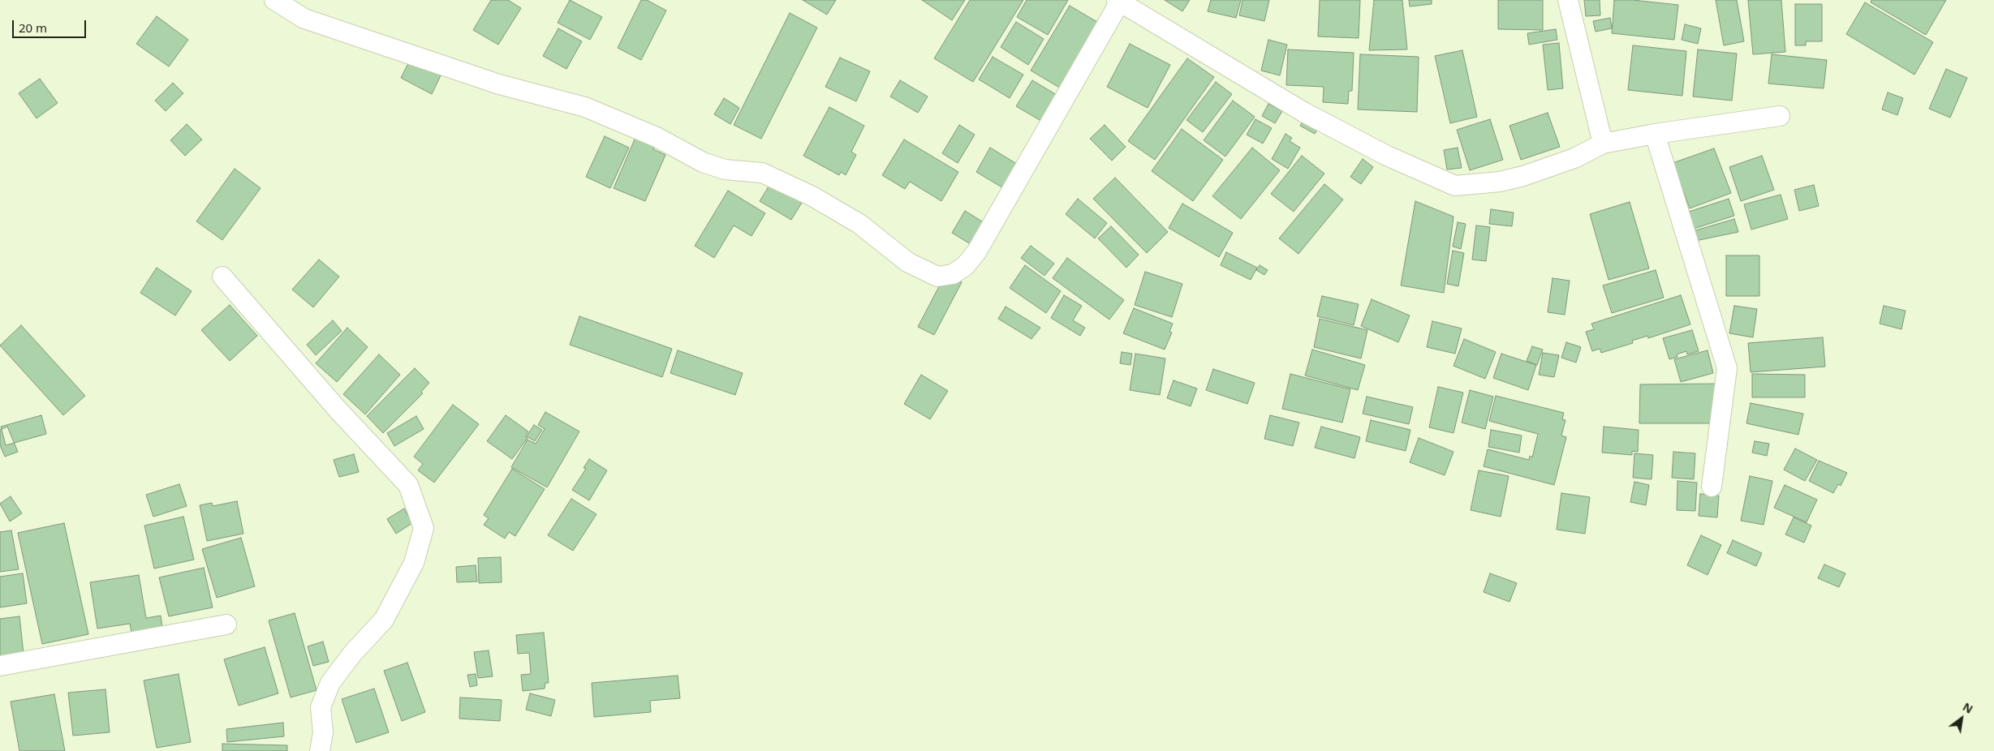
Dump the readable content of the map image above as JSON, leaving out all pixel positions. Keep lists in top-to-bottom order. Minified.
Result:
{"scale_bar":"20 m","north":"top right"}
